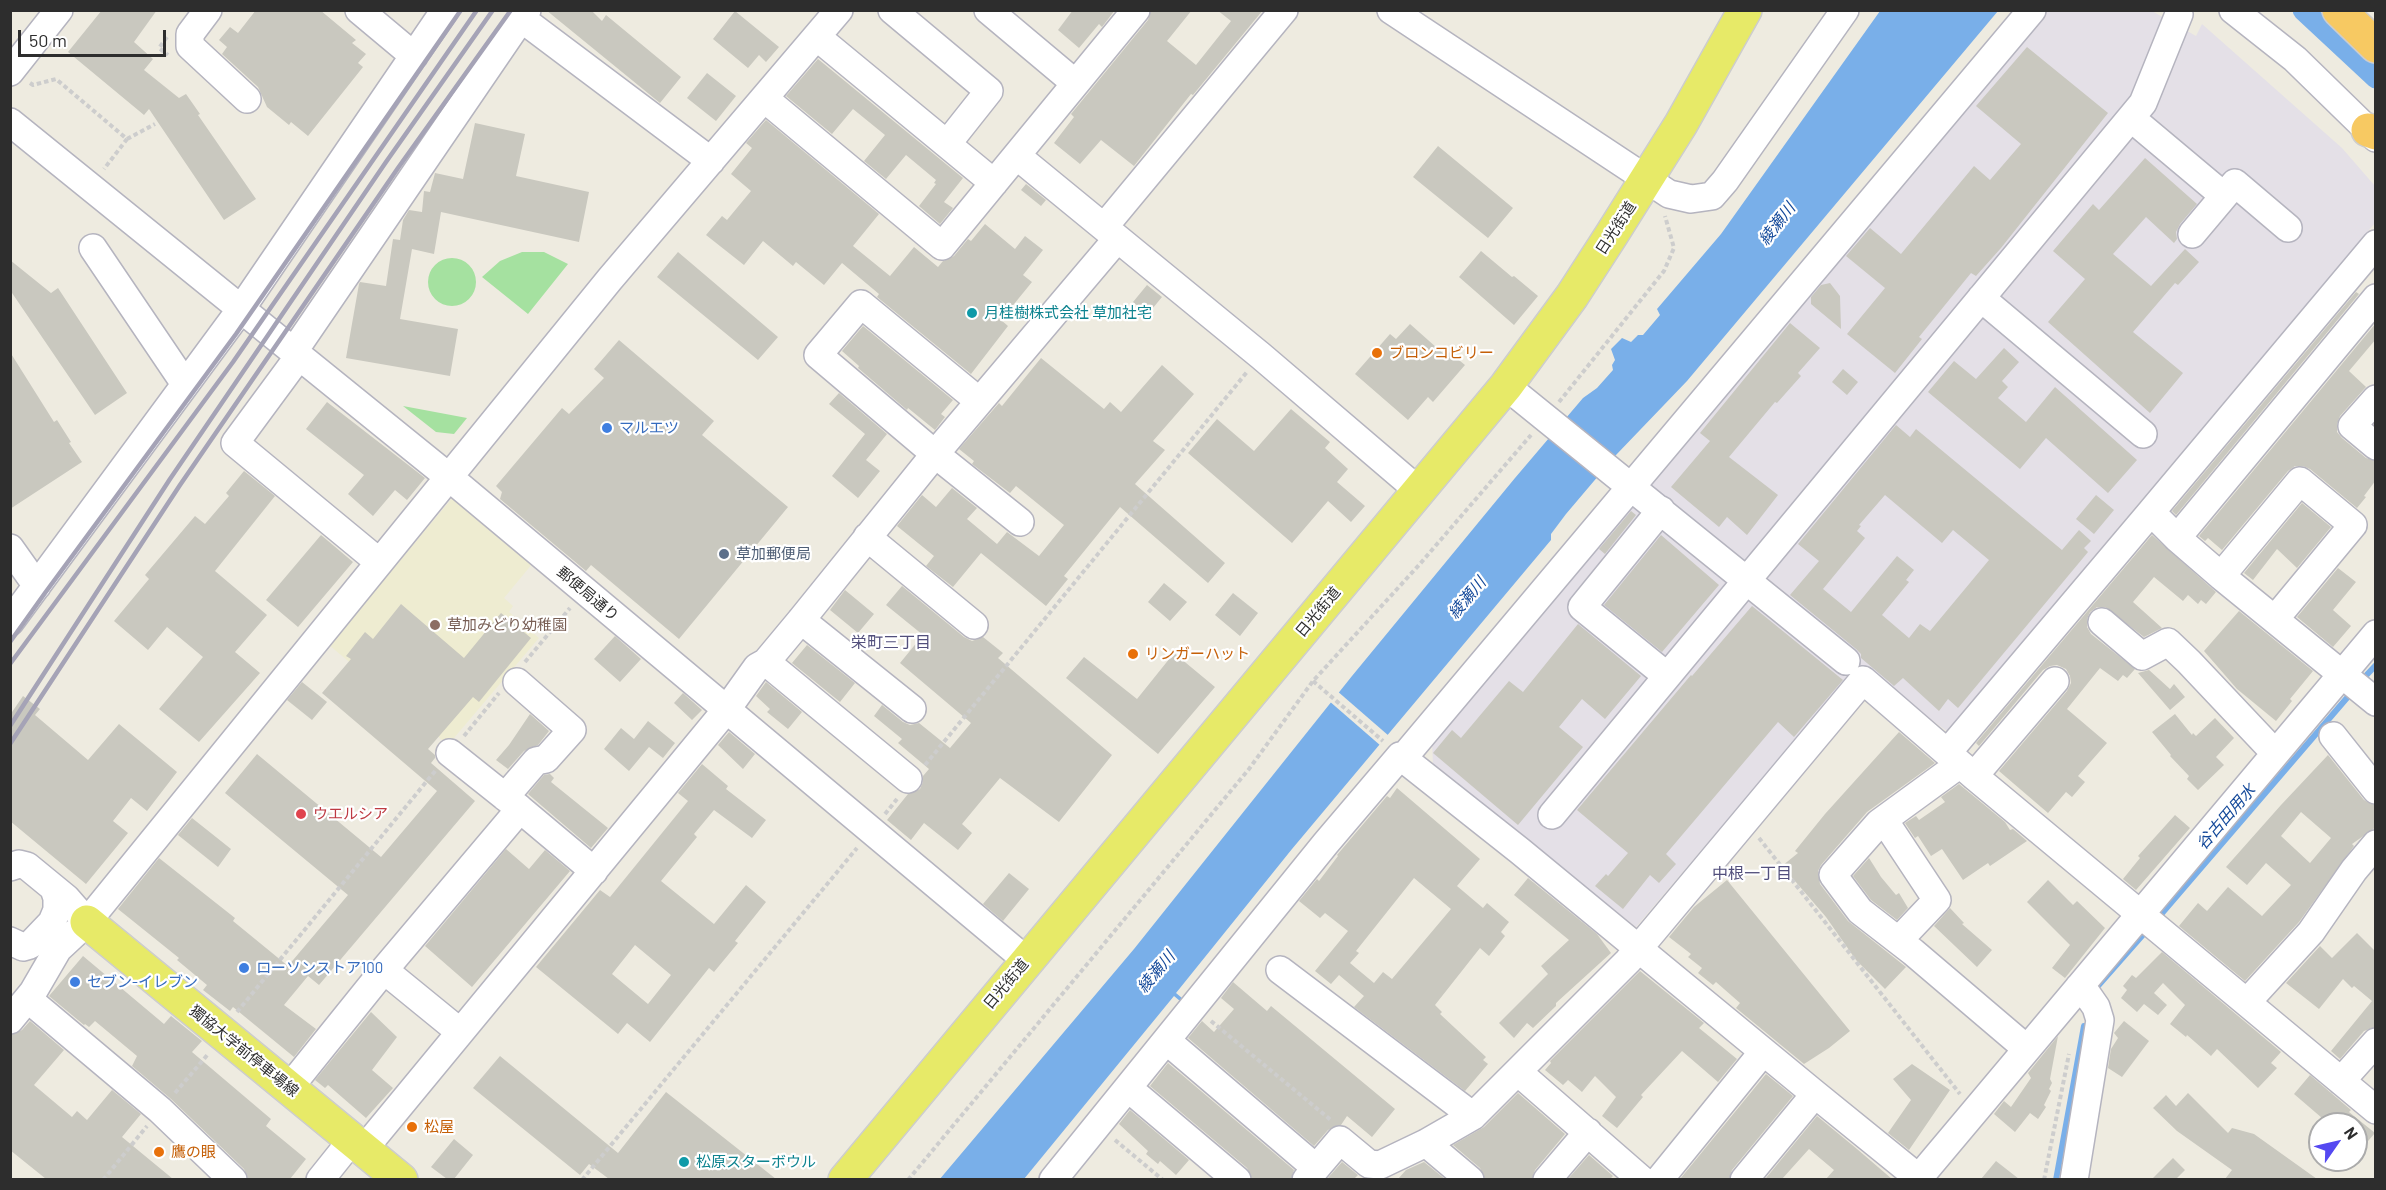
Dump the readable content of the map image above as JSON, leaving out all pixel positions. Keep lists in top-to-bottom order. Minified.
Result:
{"streets":{"main road":["日光街道","獨協大学前停車場線"],"street":["郵便局通り"]},"crossings":[["日光街道","郵便局通り"]],"districts":["栄町三丁目","中根一丁目"],"water":["綾瀬川","谷古田用水"],"places":["月桂樹株式会社 草加社宅","ブロンコビリー","マルエツ","草加郵便局","草加みどり幼稚園","リンガーハット","ウエルシア","ローソンストア100","セブン-イレブン","松屋","鷹の眼","松原スターボウル"],"scale_bar":"50 m","north":"top right"}
